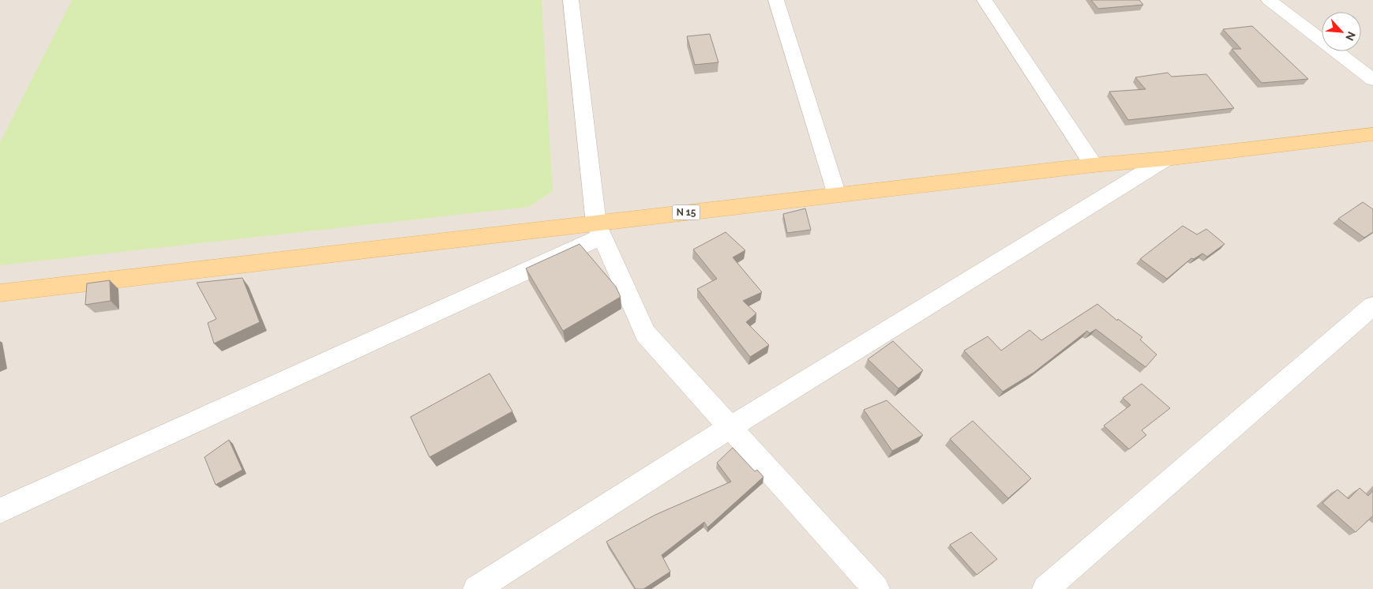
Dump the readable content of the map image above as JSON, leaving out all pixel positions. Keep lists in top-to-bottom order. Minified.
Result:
{"streets":{"main road":["N 15"]},"north":"bottom right"}
